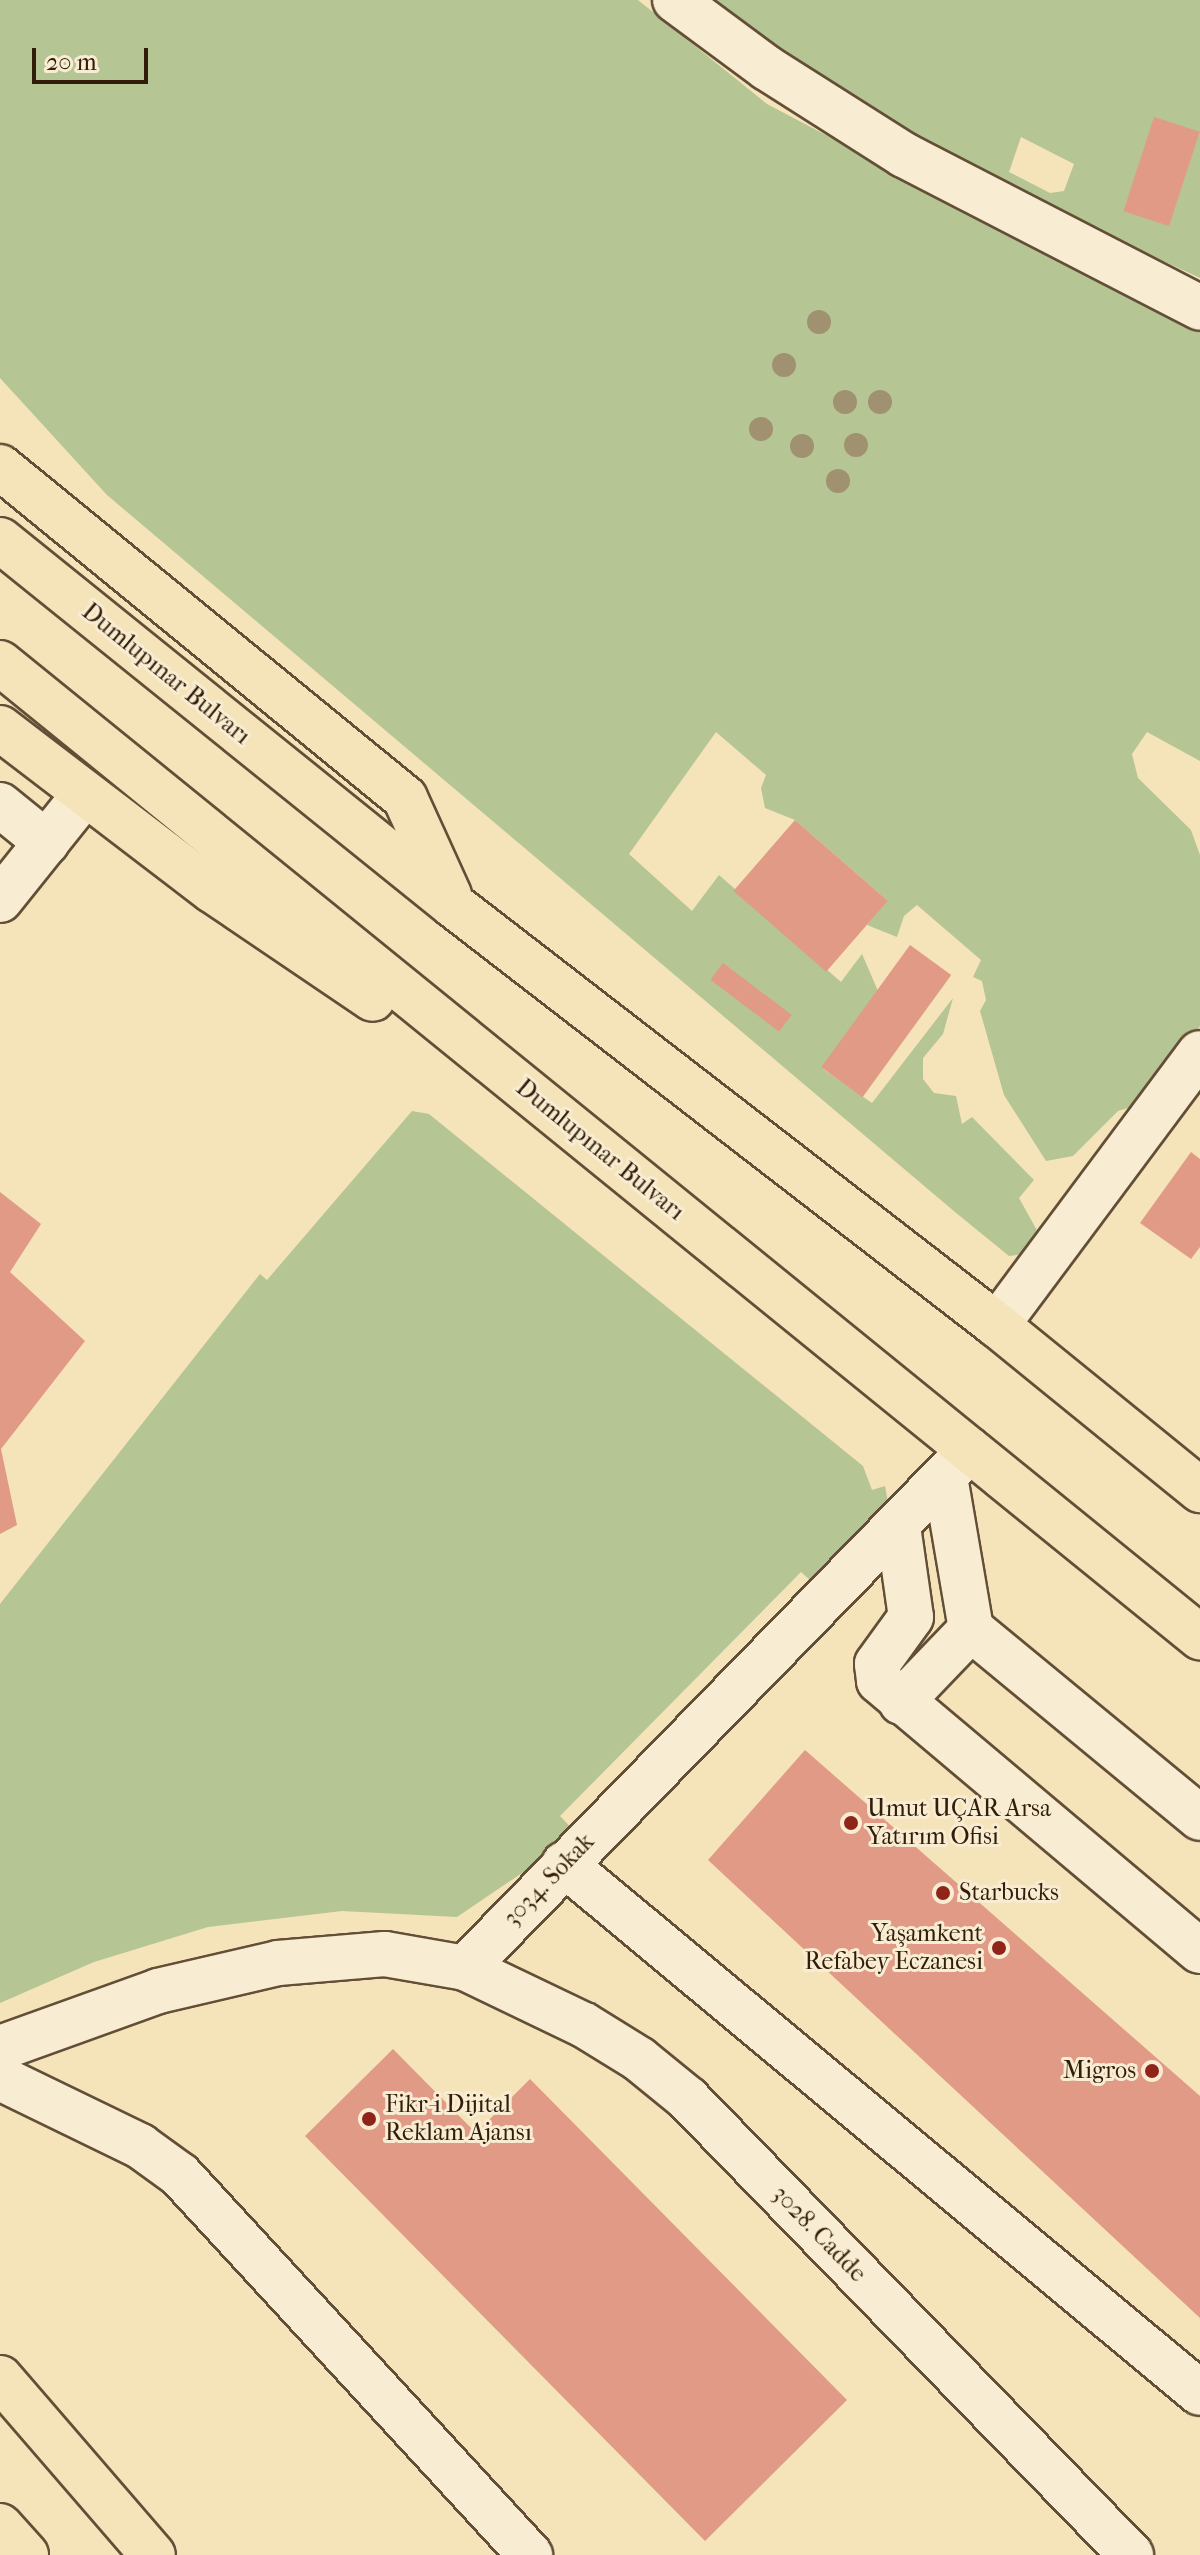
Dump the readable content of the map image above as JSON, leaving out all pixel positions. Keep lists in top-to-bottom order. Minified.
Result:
{"streets":{"main road":["Dumlupınar Bulvarı"],"street":["3034. Sokak","3028. Cadde"]},"crossings":[["Dumlupınar Bulvarı","3034. Sokak"],["3034. Sokak","3028. Cadde"]],"places":["Umut UÇAR Arsa Yatırım Ofisi","Starbucks","Yaşamkent Refabey Eczanesi","Migros","Fikr-i Dijital Reklam Ajansı"],"scale_bar":"20 m"}
